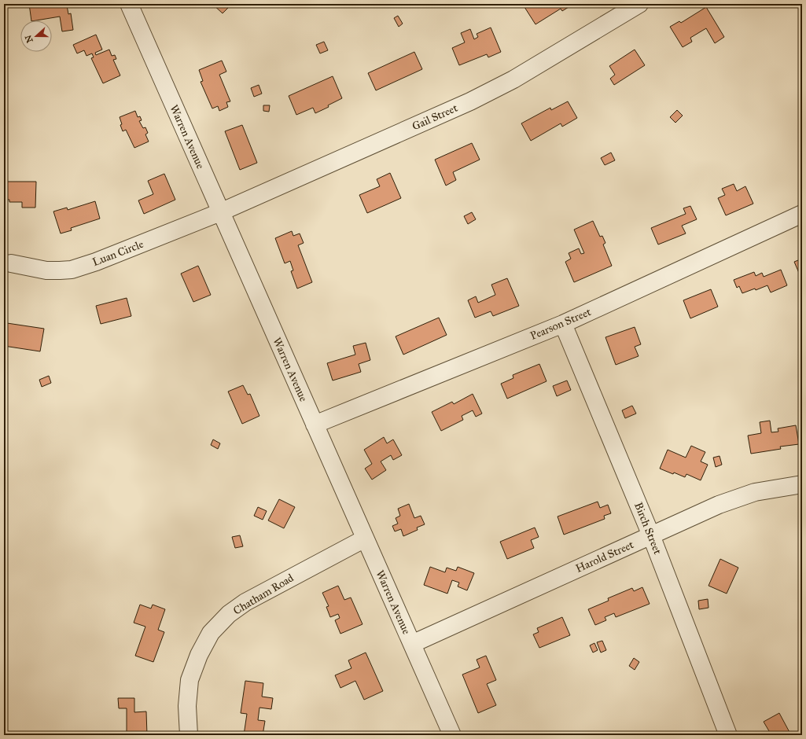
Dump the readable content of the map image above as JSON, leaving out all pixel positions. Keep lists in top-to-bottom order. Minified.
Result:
{"streets":{"street":["Gail Street","Warren Avenue","Luan Circle","Pearson Street","Birch Street","Harold Street","Chatham Road"]},"crossings":[["Gail Street","Warren Avenue"],["Gail Street","Luan Circle"],["Warren Avenue","Luan Circle"],["Warren Avenue","Pearson Street"],["Warren Avenue","Harold Street"],["Warren Avenue","Chatham Road"],["Pearson Street","Birch Street"],["Birch Street","Harold Street"]],"north":"left"}
